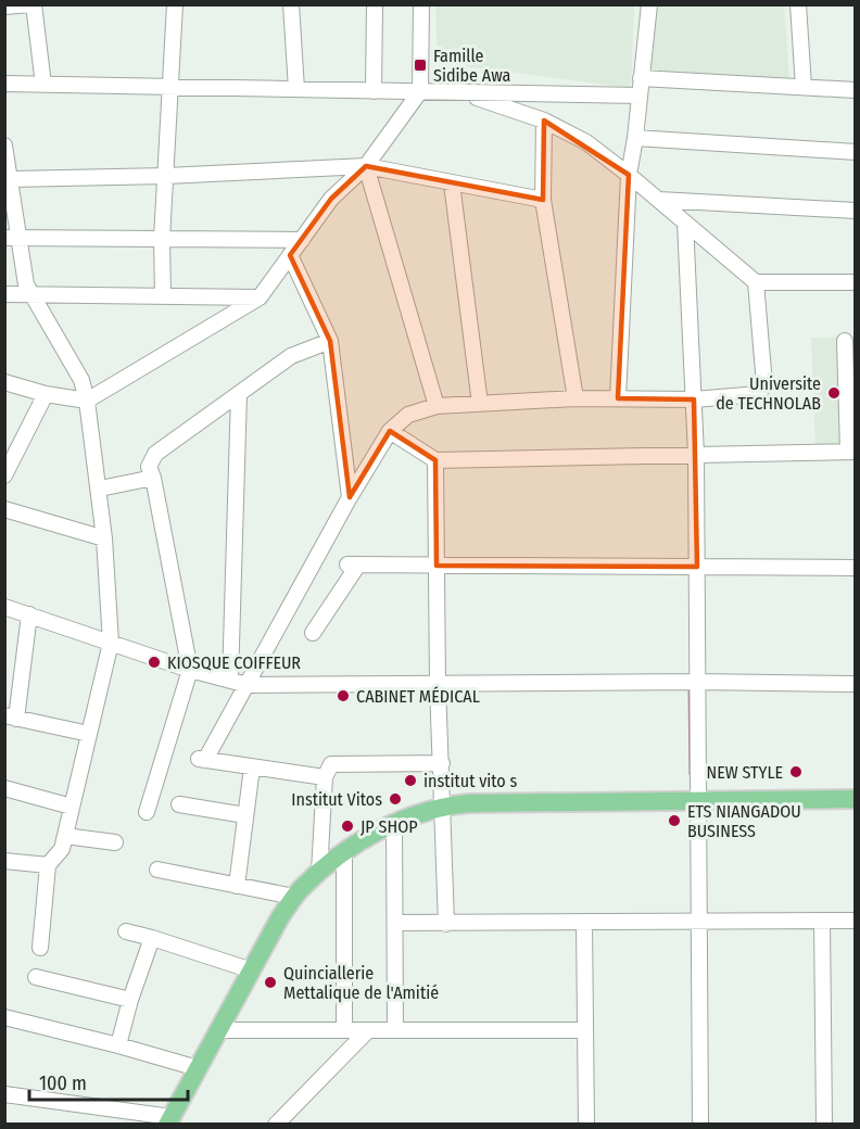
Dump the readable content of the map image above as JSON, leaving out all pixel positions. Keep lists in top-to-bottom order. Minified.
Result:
{"places":{"transit":["Famille Sidibe Awa"],"other":["Universite de TECHNOLAB","KIOSQUE COIFFEUR","CABINET MÉDICAL","NEW STYLE","institut vito s","Institut Vitos","ETS NIANGADOU BUSINESS","JP SHOP","Quinciallerie Mettalique de l'Amitié"]},"scale_bar":"100 m"}
